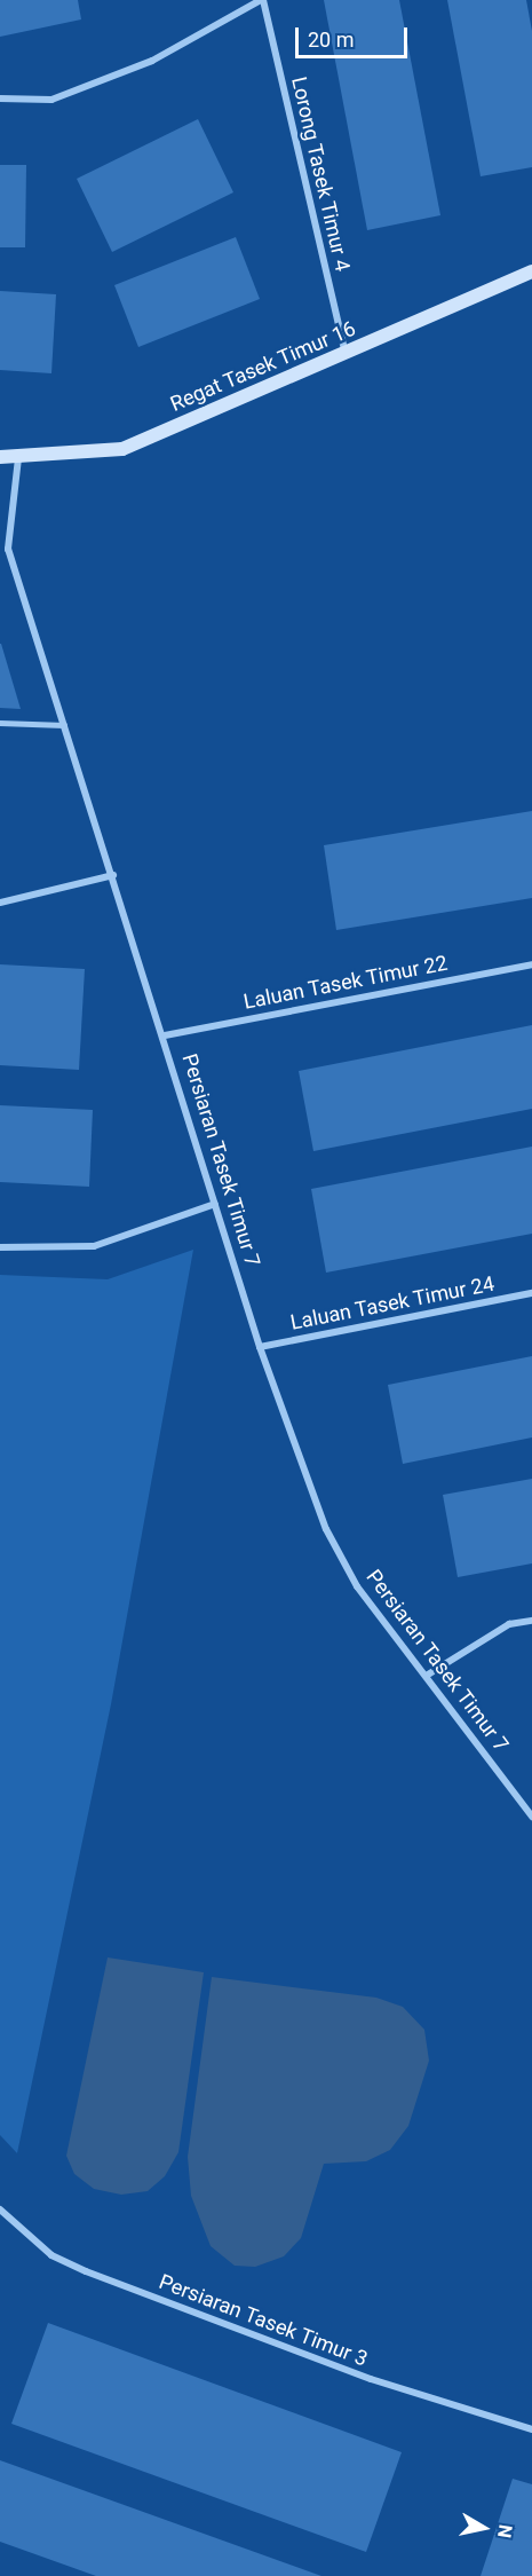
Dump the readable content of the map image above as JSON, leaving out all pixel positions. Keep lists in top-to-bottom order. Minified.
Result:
{"streets":{"street":["Lorong Tasek Timur 4","Regat Tasek Timur 16","Laluan Tasek Timur 22","Persiaran Tasek Timur 7","Laluan Tasek Timur 24","Persiaran Tasek Timur 3"]},"crossings":[["Lorong Tasek Timur 4","Regat Tasek Timur 16"],["Regat Tasek Timur 16","Persiaran Tasek Timur 7"],["Laluan Tasek Timur 22","Persiaran Tasek Timur 7"],["Persiaran Tasek Timur 7","Laluan Tasek Timur 24"]],"scale_bar":"20 m","north":"right"}
